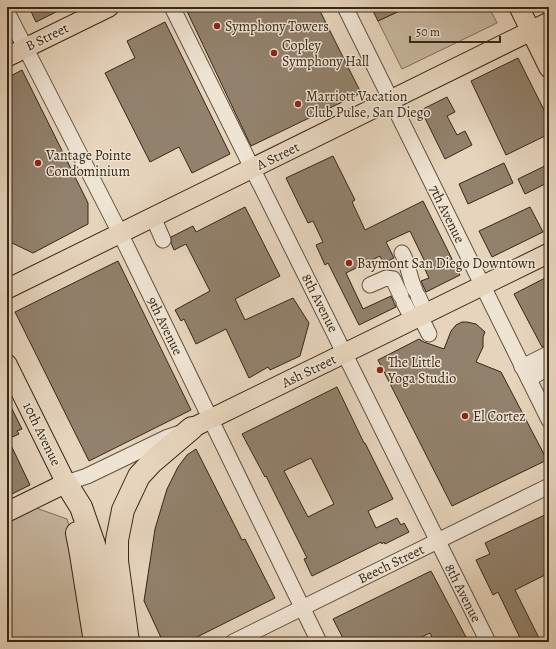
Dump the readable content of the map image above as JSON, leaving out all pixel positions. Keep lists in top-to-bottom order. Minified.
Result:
{"streets":{"main road":["B Street","A Street","Ash Street","10th Avenue"],"street":["7th Avenue","8th Avenue","9th Avenue","Beech Street"]},"crossings":[["B Street","9th Avenue"],["A Street","7th Avenue"],["A Street","8th Avenue"],["A Street","9th Avenue"],["7th Avenue","Ash Street"],["8th Avenue","Ash Street"],["8th Avenue","Beech Street"],["9th Avenue","Ash Street"],["9th Avenue","Beech Street"],["Ash Street","10th Avenue"]],"places":["Symphony Towers","Copley Symphony Hall","Marriott Vacation Club Pulse, San Diego","Vantage Pointe Condominium","Baymont San Diego Downtown","The Little Yoga Studio","El Cortez"],"scale_bar":"50 m"}
